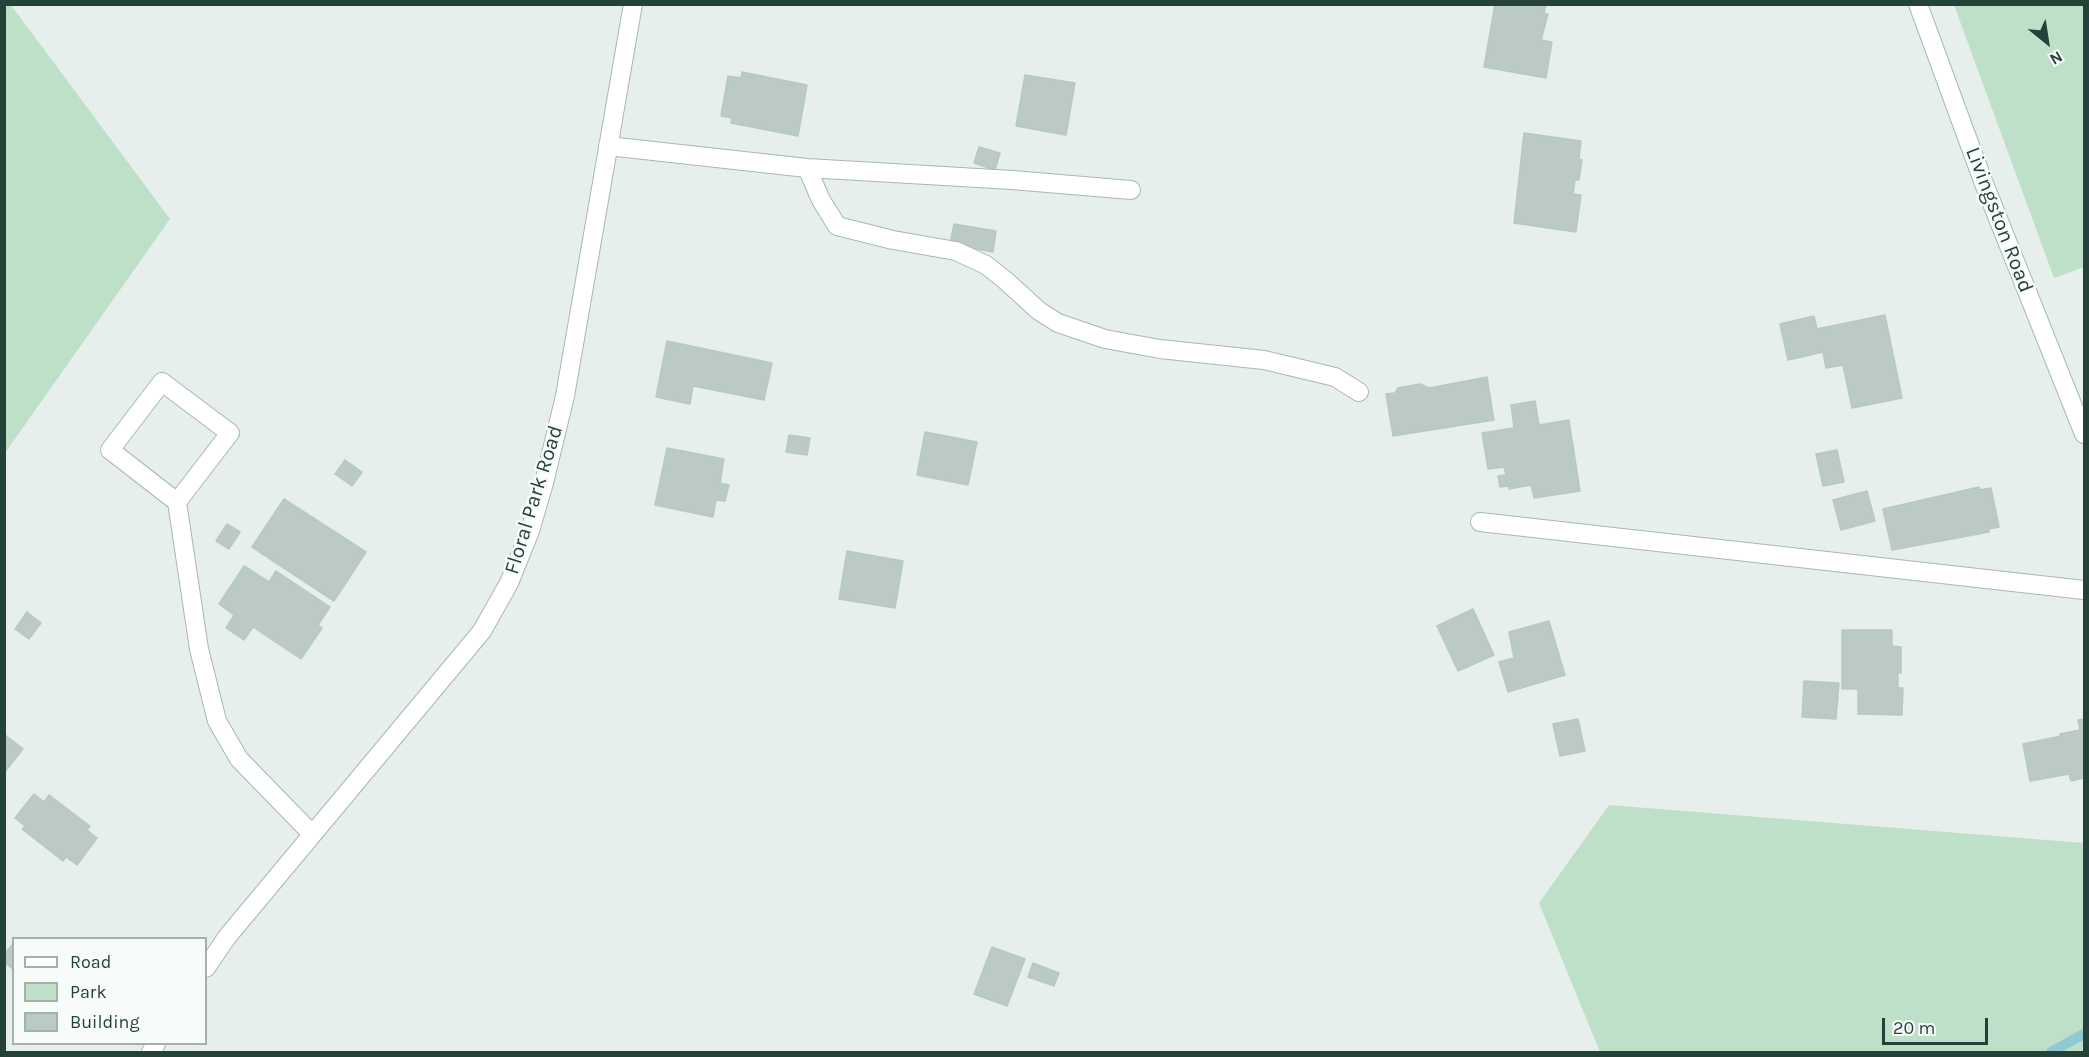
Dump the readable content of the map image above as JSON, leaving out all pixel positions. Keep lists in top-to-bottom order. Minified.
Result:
{"streets":{"street":["Livingston Road","Floral Park Road"]},"legend":["Road","Park","Building"],"scale_bar":"20 m","north":"bottom right"}
